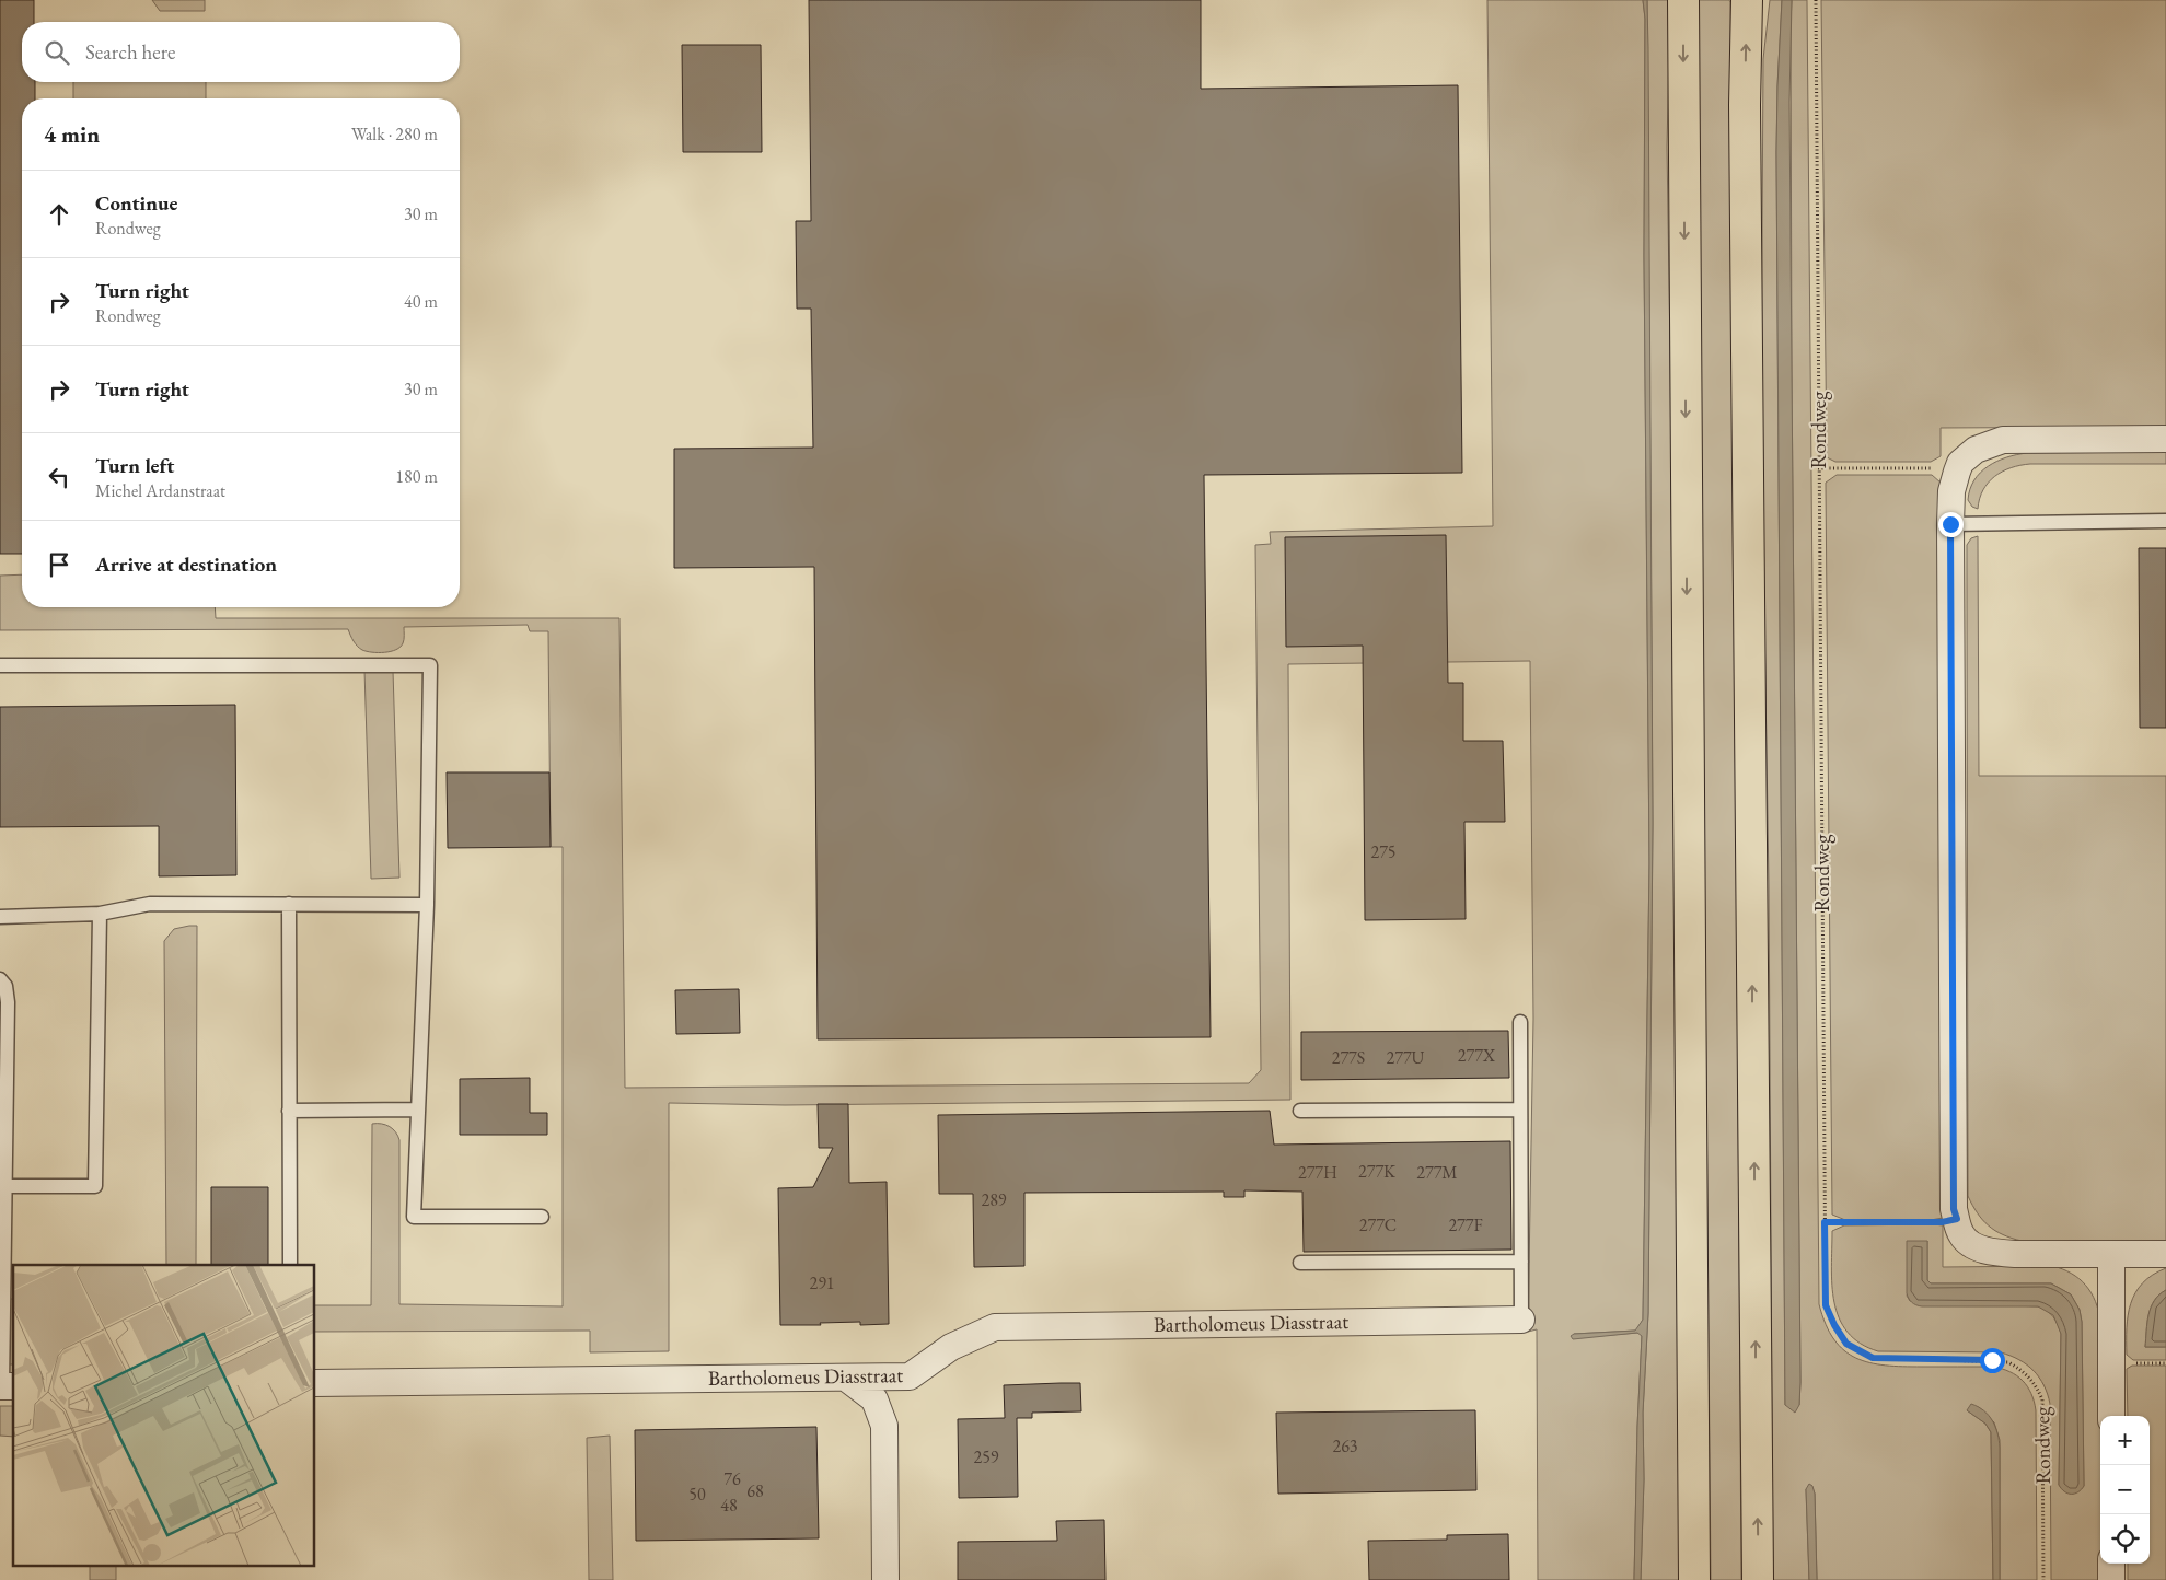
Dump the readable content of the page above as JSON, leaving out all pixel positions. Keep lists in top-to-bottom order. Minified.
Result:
{"streets":{"street":["Bartholomeus Diasstraat"],"path":["Rondweg"]},"house_numbers":["275","277X","277S","277U","277K","277H","277M","289","277C","277F","291","263","259","76","68","50","48"],"page":{"search":"Search here","heading":["4 min","Walk · 280 m"],"list":[["Continue","Rondweg","30 m"],["Turn right","Rondweg","40 m"],["Turn right","30 m"],["Turn left","Michel Ardanstraat","180 m"],"Arrive at destination"],"map_buttons":["+","−"]}}
